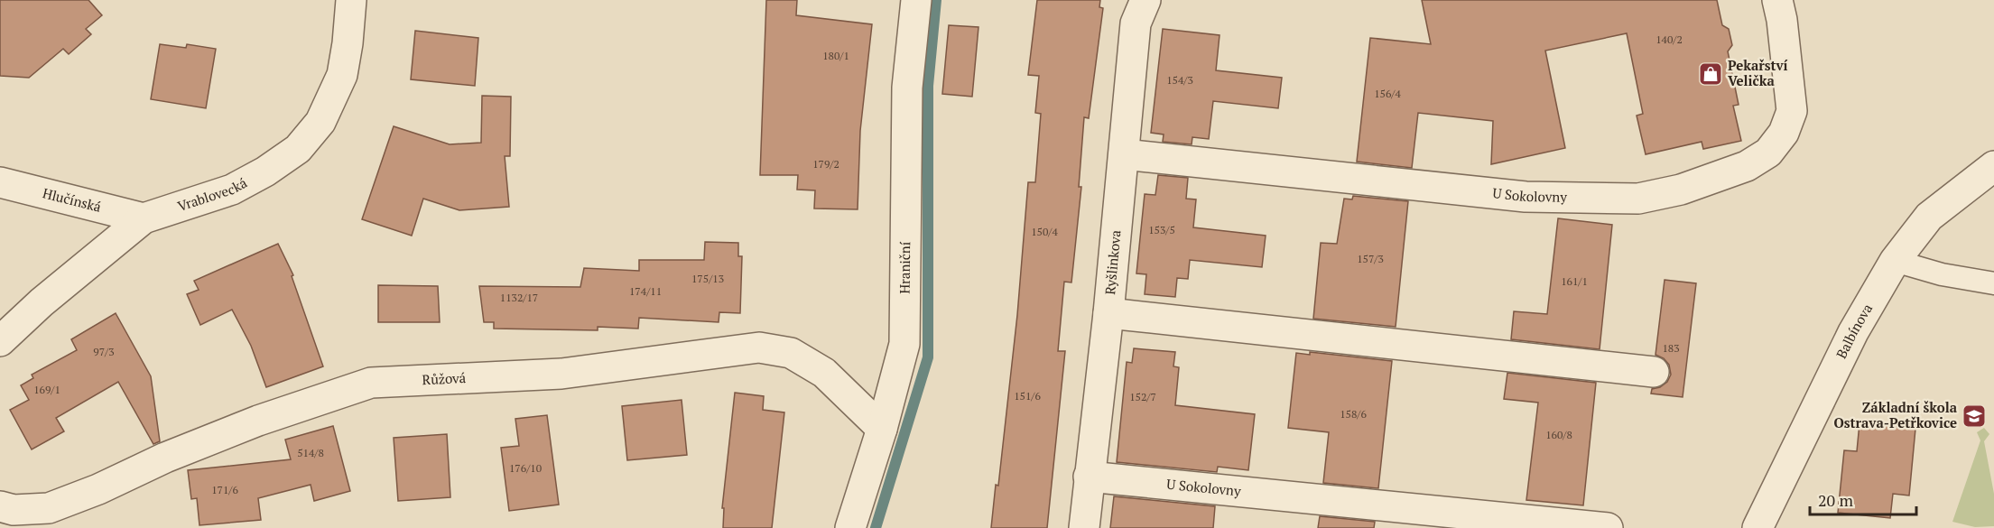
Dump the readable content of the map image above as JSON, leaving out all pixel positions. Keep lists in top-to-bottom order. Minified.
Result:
{"streets":{"street":["Vrablovecká","U Sokolovny","Hlučínská","Ryšlinkova","Hraniční","Balbínova","Růžová"]},"crossings":[["Vrablovecká","Hlučínská"],["U Sokolovny","Ryšlinkova"],["Hraniční","Růžová"]],"places":{"shop":["Pekařství Velička"],"school or university":["Základní škola Ostrava-Petřkovice"]},"house_numbers":["140/2","180/1","154/3","156/4","179/2","153/5","150/4","157/3","175/13","161/1","174/11","1132/17","183","97/3","169/1","151/6","152/7","158/6","160/8","514/8","176/10","171/6"],"scale_bar":"20 m"}
